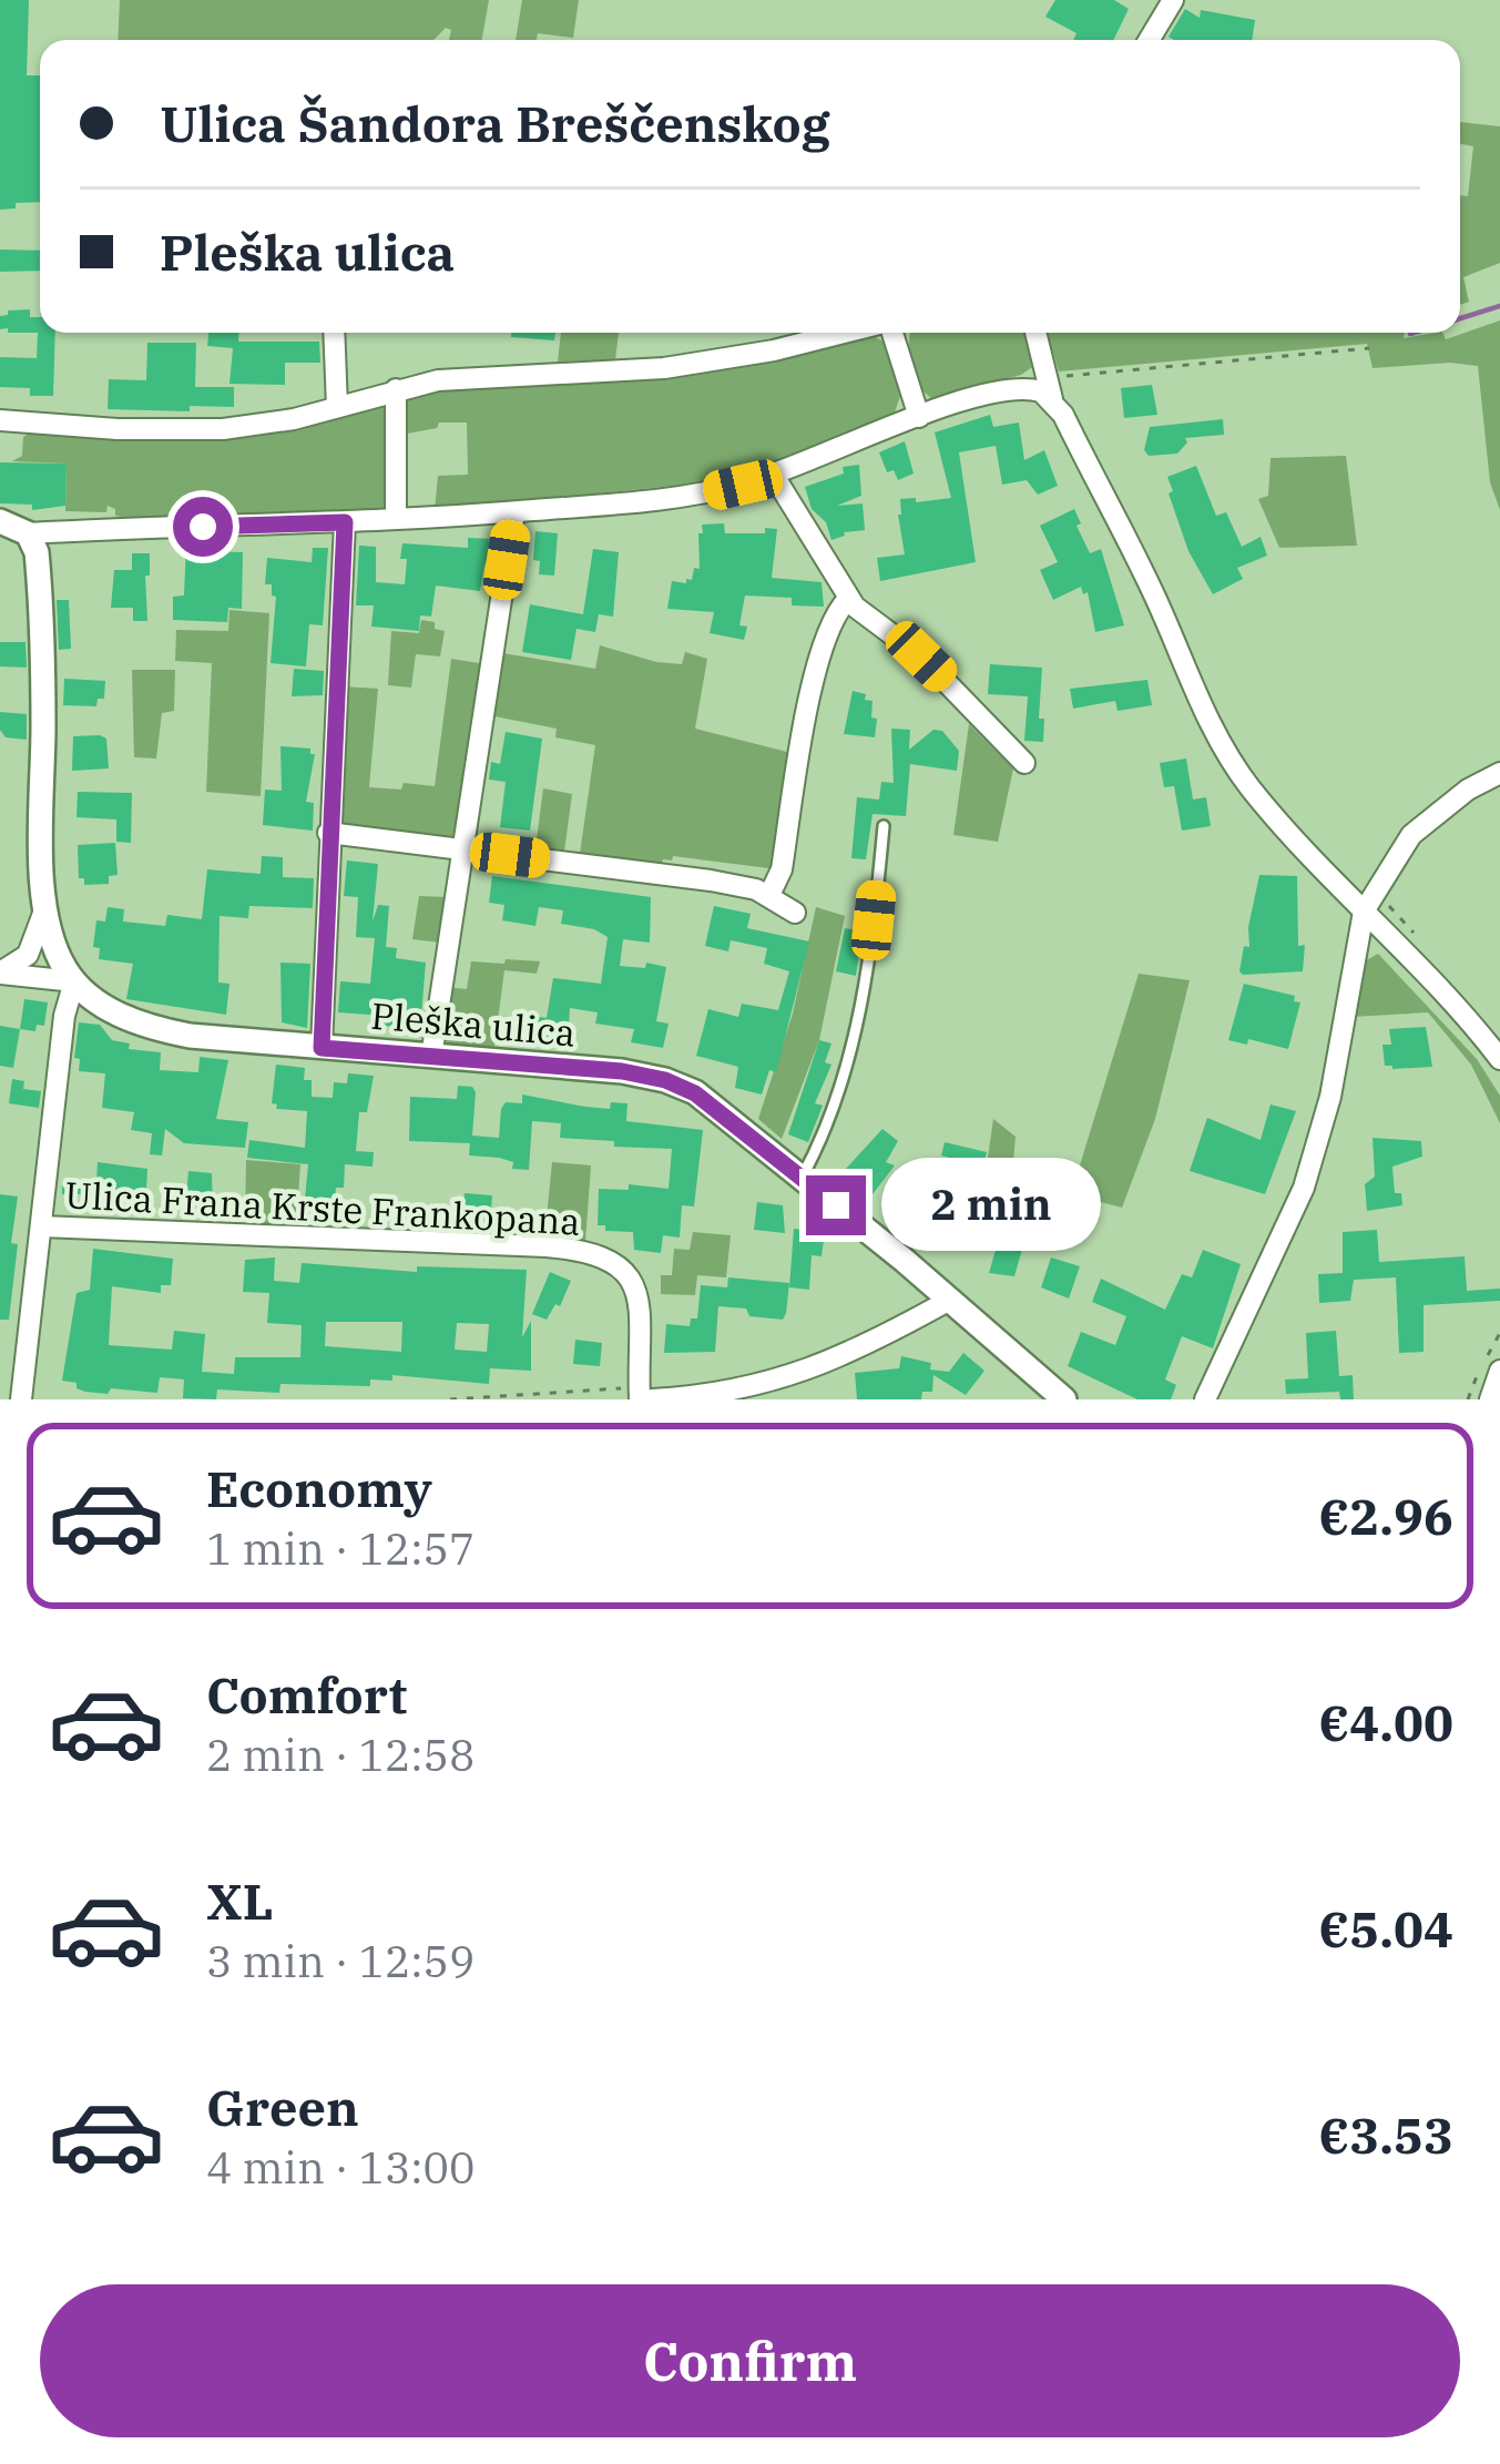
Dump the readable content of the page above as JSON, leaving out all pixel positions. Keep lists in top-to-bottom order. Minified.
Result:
{"streets":{"street":["Pleška ulica","Ulica Frana Krste Frankopana"]},"page":{"banner":["Ulica Šandora Breščenskog","Pleška ulica"],"bubble":"2 min","list":[{"name":"Economy","note":"1 min · 12:57","value":"€2.96"},{"name":"Comfort","note":"2 min · 12:58","value":"€4.00"},{"name":"XL","note":"3 min · 12:59","value":"€5.04"},{"name":"Green","note":"4 min · 13:00","value":"€3.53"}],"buttons":"Confirm"}}
